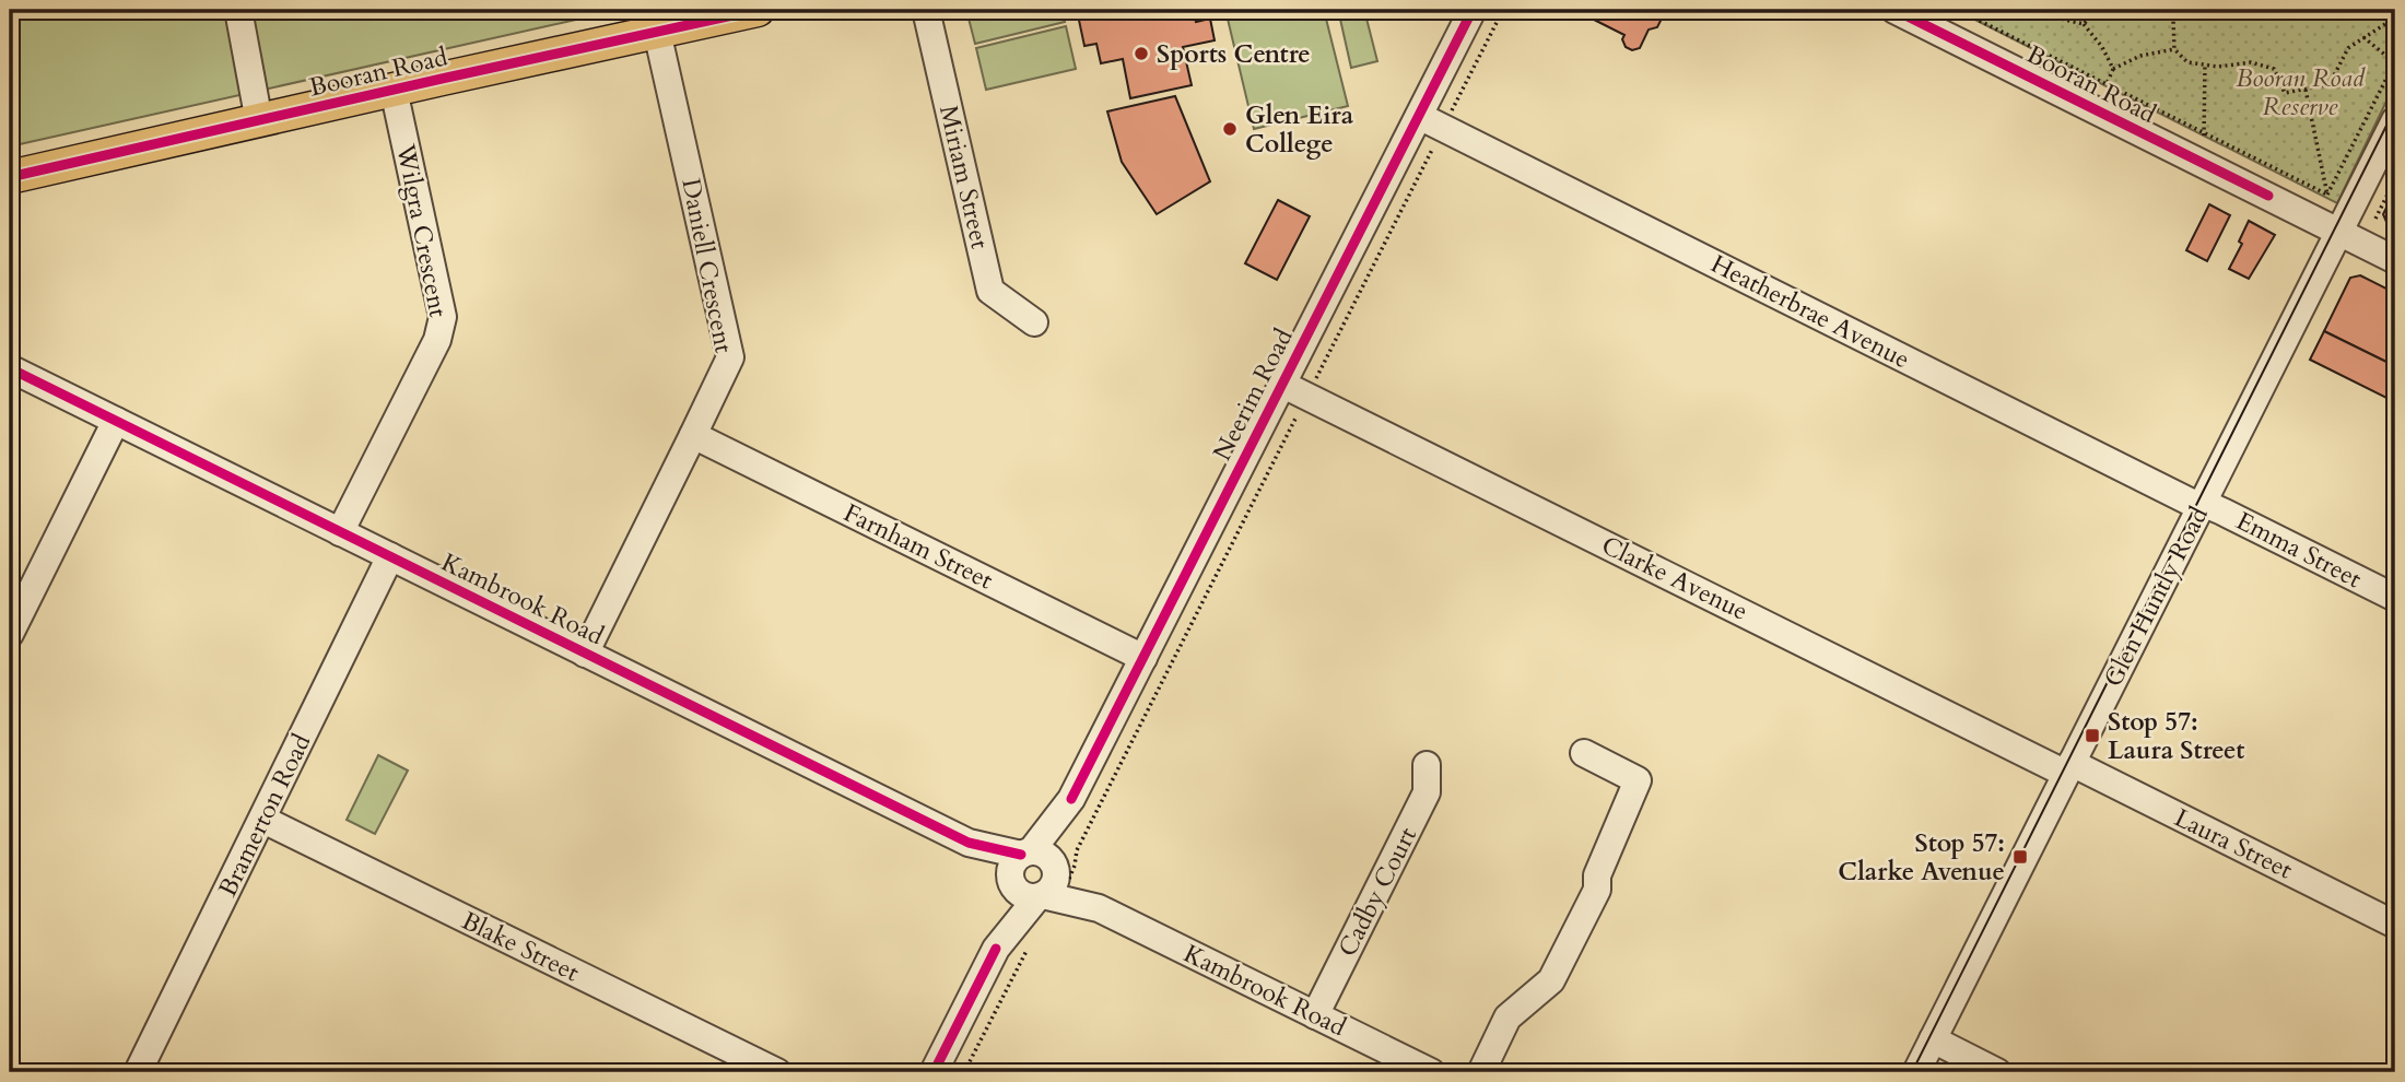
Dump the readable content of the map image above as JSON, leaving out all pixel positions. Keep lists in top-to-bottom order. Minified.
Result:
{"streets":{"main road":["Booran Road"],"street":["Miriam Street","Wilgra Crescent","Daniell Crescent","Heatherbrae Avenue","Neerim Road","Farnham Street","Emma Street","Clarke Avenue","Glen Huntly Road","Kambrook Road","Bramerton Road","Laura Street","Cadby Court","Blake Street"]},"crossings":[["Booran Road","Wilgra Crescent"],["Booran Road","Daniell Crescent"],["Booran Road","Glen Huntly Road"],["Wilgra Crescent","Kambrook Road"],["Daniell Crescent","Farnham Street"],["Daniell Crescent","Kambrook Road"],["Heatherbrae Avenue","Neerim Road"],["Heatherbrae Avenue","Emma Street"],["Heatherbrae Avenue","Glen Huntly Road"],["Neerim Road","Farnham Street"],["Neerim Road","Clarke Avenue"],["Neerim Road","Kambrook Road"],["Emma Street","Glen Huntly Road"],["Clarke Avenue","Glen Huntly Road"],["Clarke Avenue","Laura Street"],["Glen Huntly Road","Laura Street"],["Kambrook Road","Bramerton Road"],["Kambrook Road","Cadby Court"],["Bramerton Road","Blake Street"]],"parks":["Booran Road Reserve"],"places":{"other":["Sports Centre","Glen Eira College"],"transit":["Stop 57: Laura Street","Stop 57: Clarke Avenue"]}}
